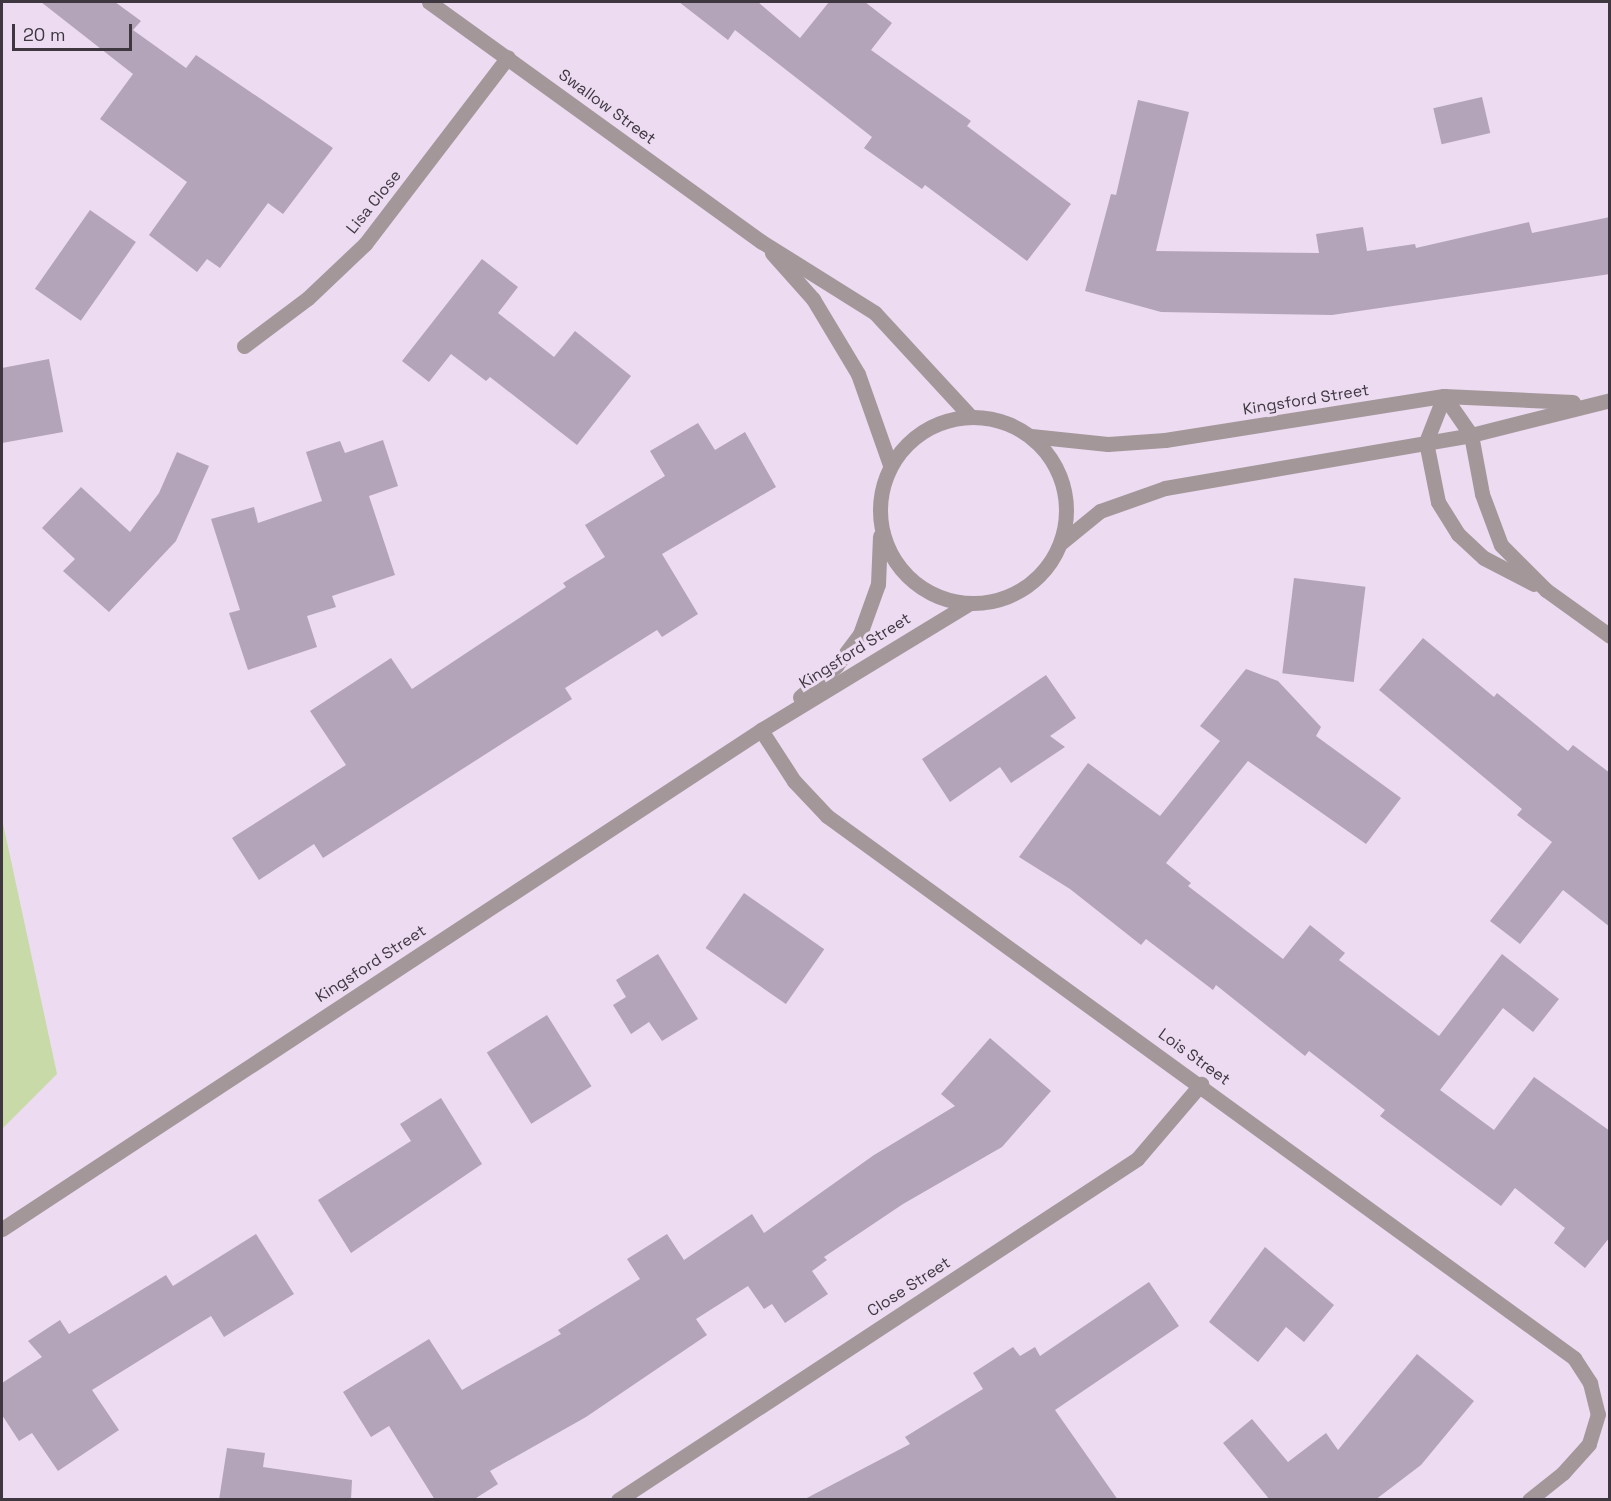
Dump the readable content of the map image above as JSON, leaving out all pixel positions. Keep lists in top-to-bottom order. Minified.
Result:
{"streets":{"street":["Swallow Street","Lisa Close","Kingsford Street","Lois Street","Close Street"]},"crossings":[["Swallow Street","Lisa Close"],["Swallow Street","Kingsford Street"],["Kingsford Street","Lois Street"],["Lois Street","Close Street"]],"scale_bar":"20 m"}
